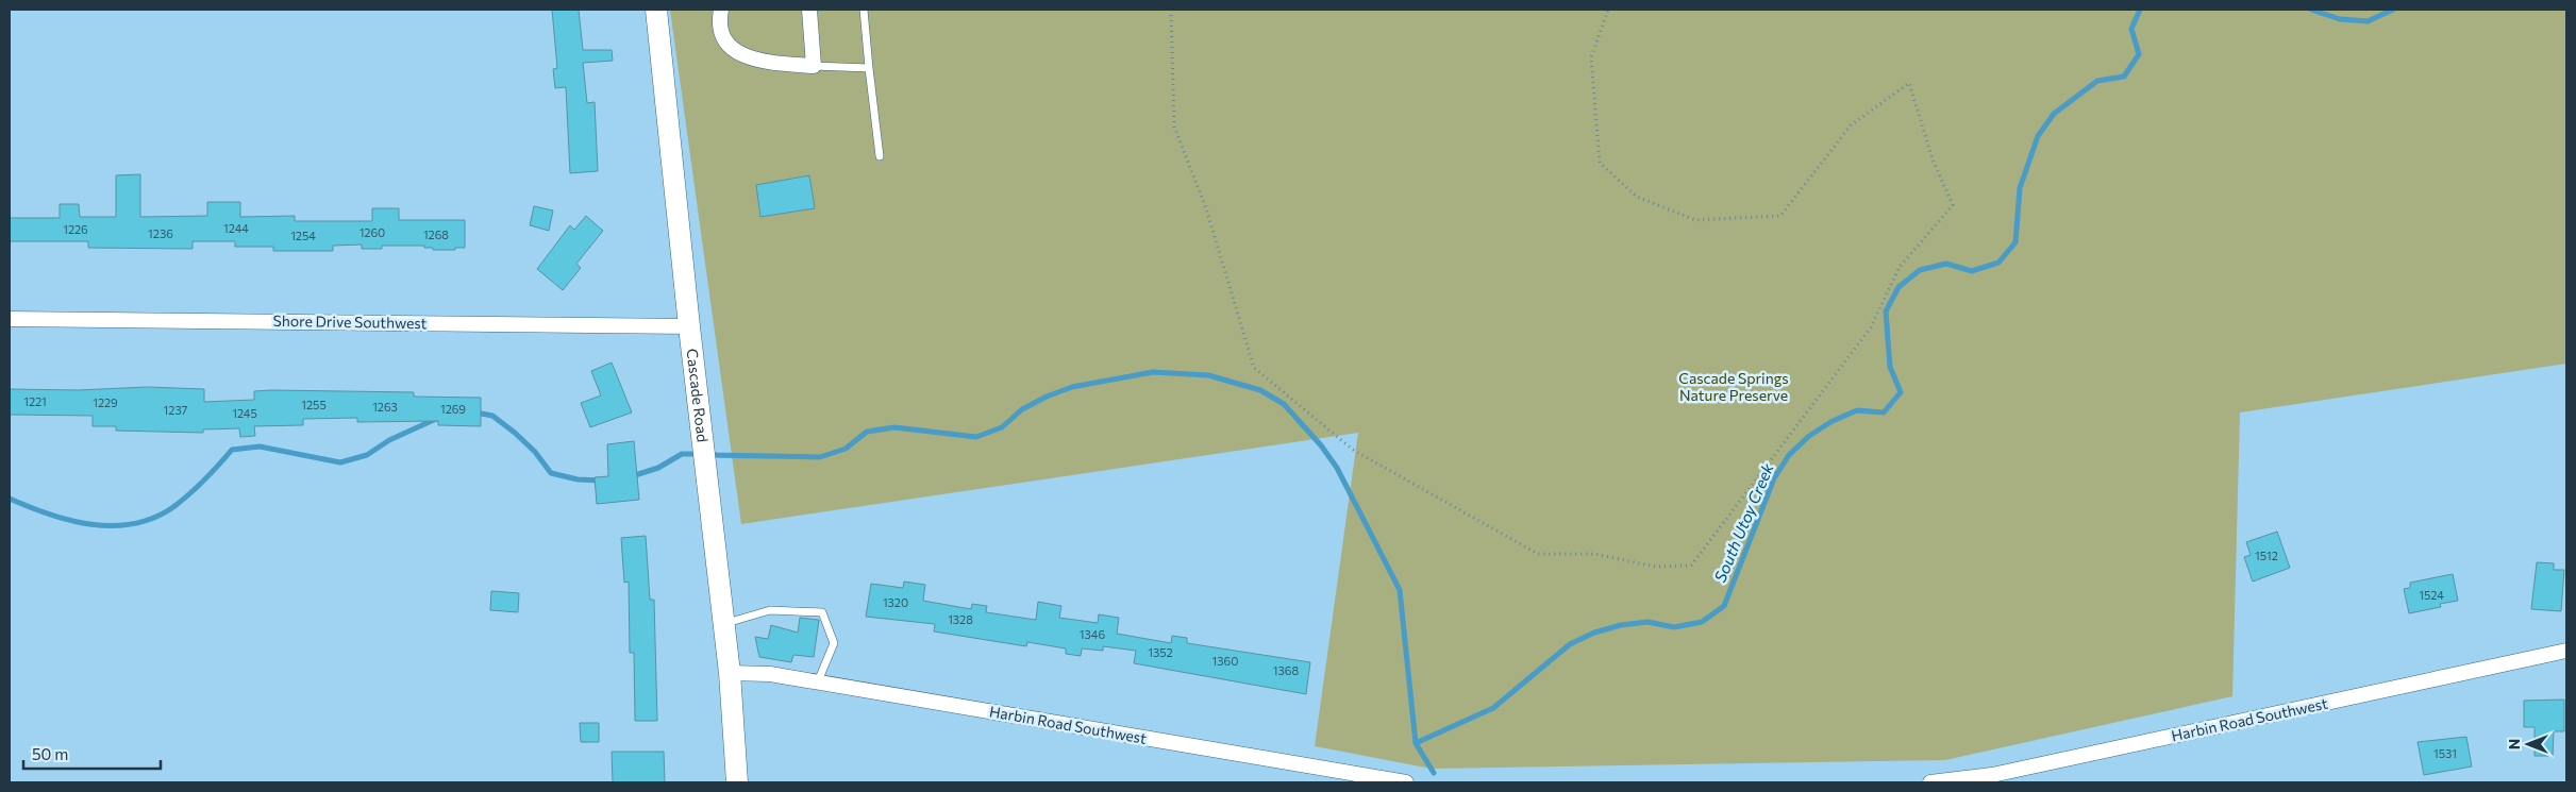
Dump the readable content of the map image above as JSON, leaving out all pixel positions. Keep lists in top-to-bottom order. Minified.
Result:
{"streets":{"main road":["Cascade Road"],"street":["Shore Drive Southwest","Harbin Road Southwest"]},"crossings":[["Shore Drive Southwest","Cascade Road"],["Cascade Road","Harbin Road Southwest"]],"water":["South Utoy Creek"],"parks":["Cascade Springs Nature Preserve"],"house_numbers":["1244","1226","1260","1236","1268","1254","1221","1229","1255","1263","1269","1237","1245","1512","1524","1320","1328","1346","1352","1360","1368","1531"],"scale_bar":"50 m","north":"left"}
